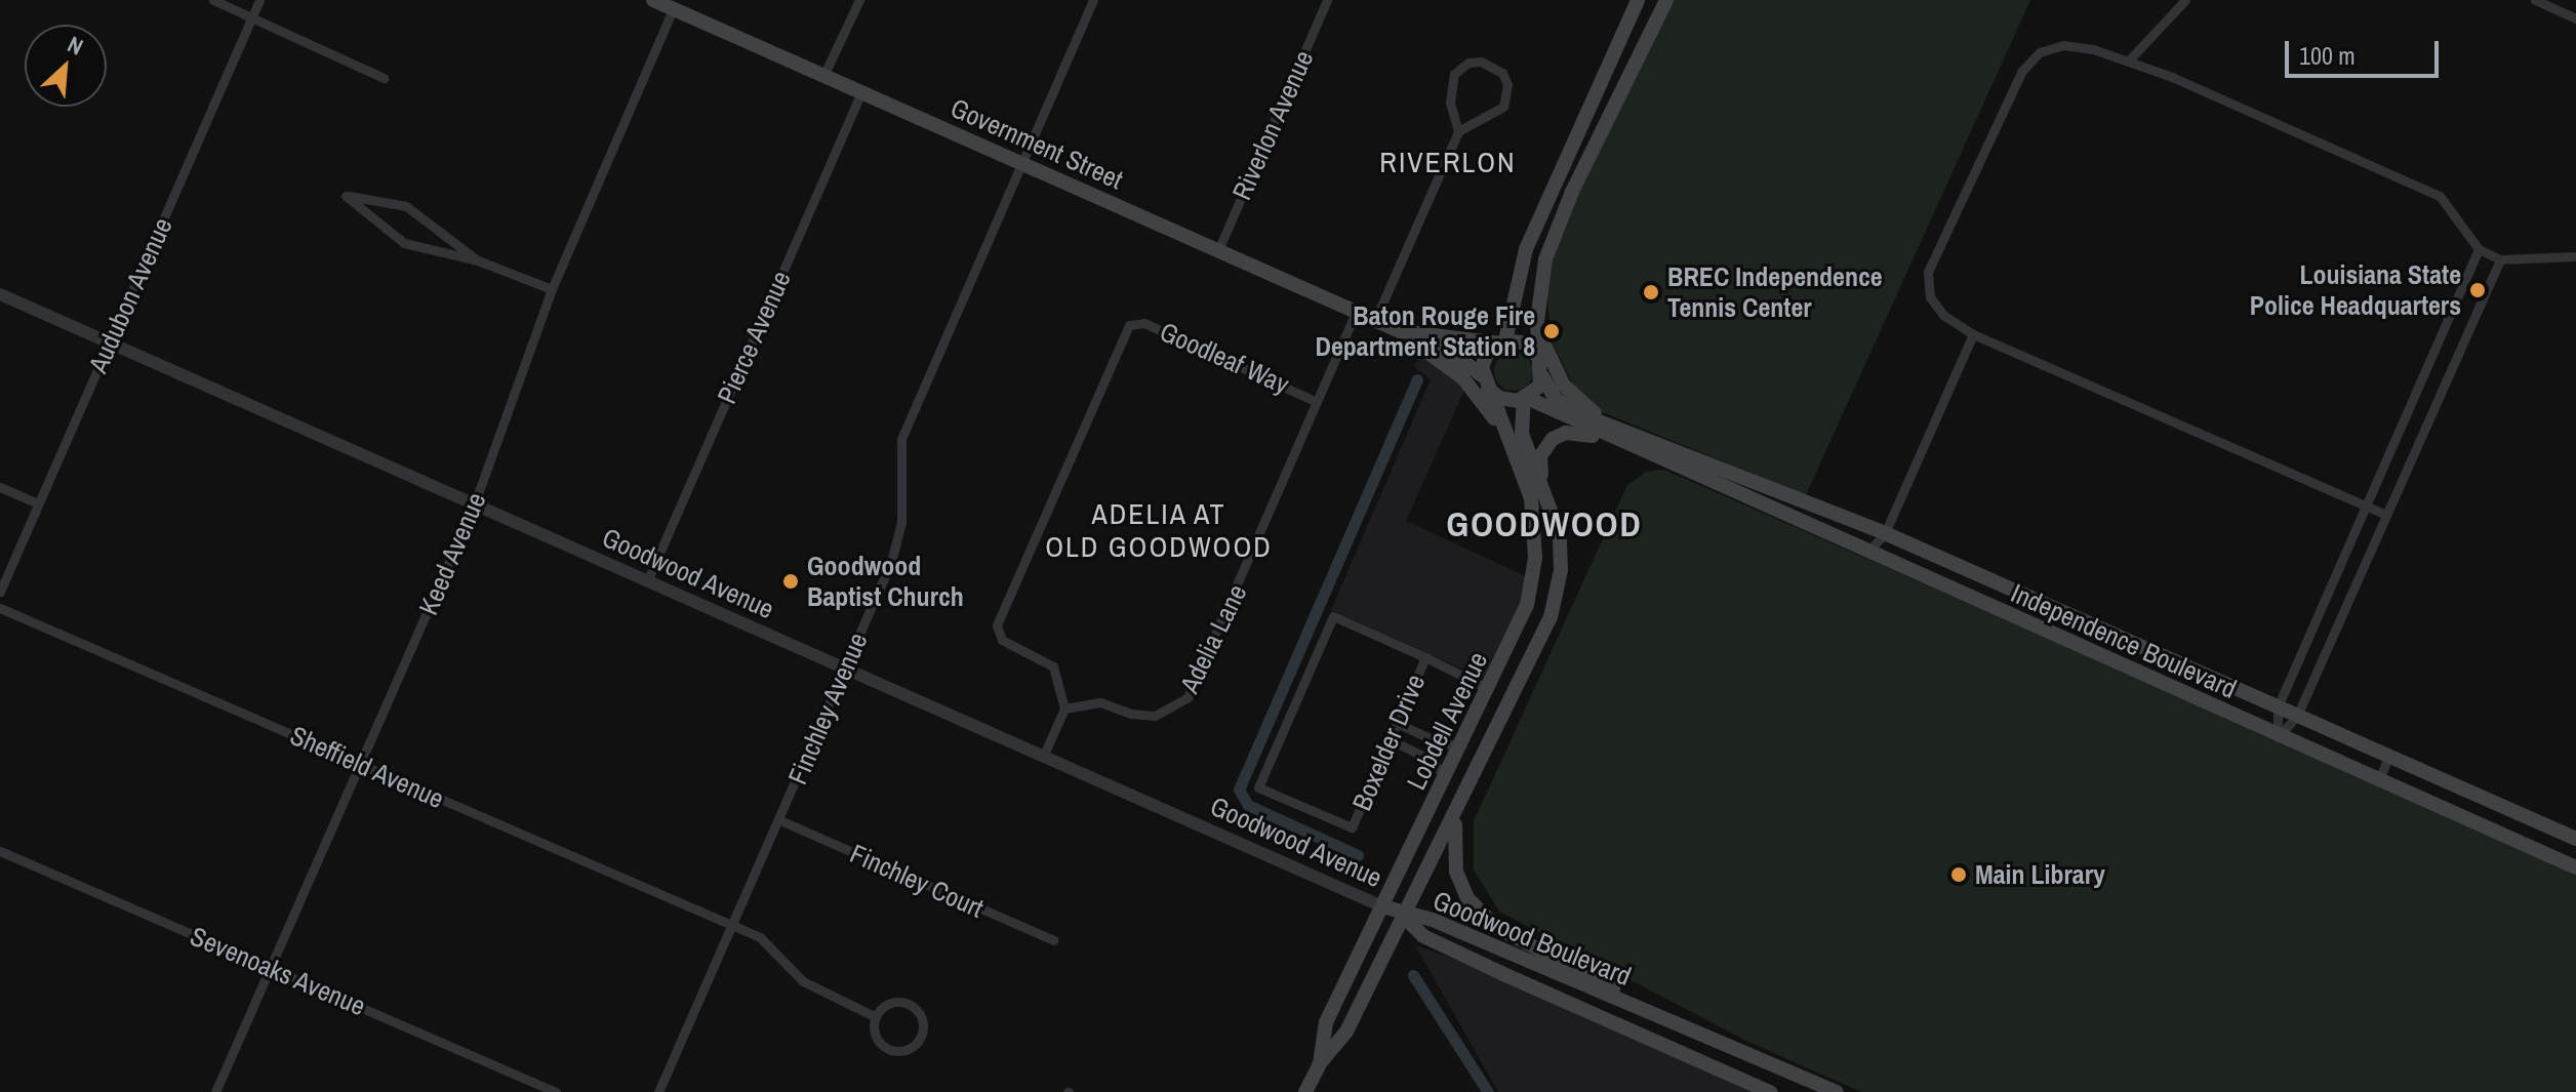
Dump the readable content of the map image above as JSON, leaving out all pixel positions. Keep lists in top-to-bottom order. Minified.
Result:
{"streets":{"main road":["Government Street","Goodwood Avenue","Independence Boulevard","Lobdell Avenue","Goodwood Boulevard"],"street":["Riverlon Avenue","Audubon Avenue","Pierce Avenue","Goodleaf Way","Keed Avenue","Adelia Lane","Finchley Avenue","Boxelder Drive","Sheffield Avenue","Finchley Court","Sevenoaks Avenue"]},"crossings":[["Riverlon Avenue","Government Street"],["Government Street","Pierce Avenue"],["Government Street","Keed Avenue"],["Government Street","Adelia Lane"],["Government Street","Finchley Avenue"],["Government Street","Lobdell Avenue"],["Audubon Avenue","Goodwood Avenue"],["Pierce Avenue","Goodwood Avenue"],["Goodleaf Way","Adelia Lane"],["Keed Avenue","Goodwood Avenue"],["Keed Avenue","Sheffield Avenue"],["Keed Avenue","Sevenoaks Avenue"],["Goodwood Avenue","Finchley Avenue"],["Goodwood Avenue","Lobdell Avenue"],["Goodwood Avenue","Goodwood Boulevard"],["Finchley Avenue","Sheffield Avenue"],["Finchley Avenue","Finchley Court"],["Lobdell Avenue","Goodwood Boulevard"]],"districts":["RIVERLON","ADELIA AT OLD GOODWOOD","GOODWOOD"],"places":["Louisiana State Police Headquarters","BREC Independence Tennis Center","Baton Rouge Fire Department Station 8","Goodwood Baptist Church","Main Library"],"scale_bar":"100 m","north":"top right"}
